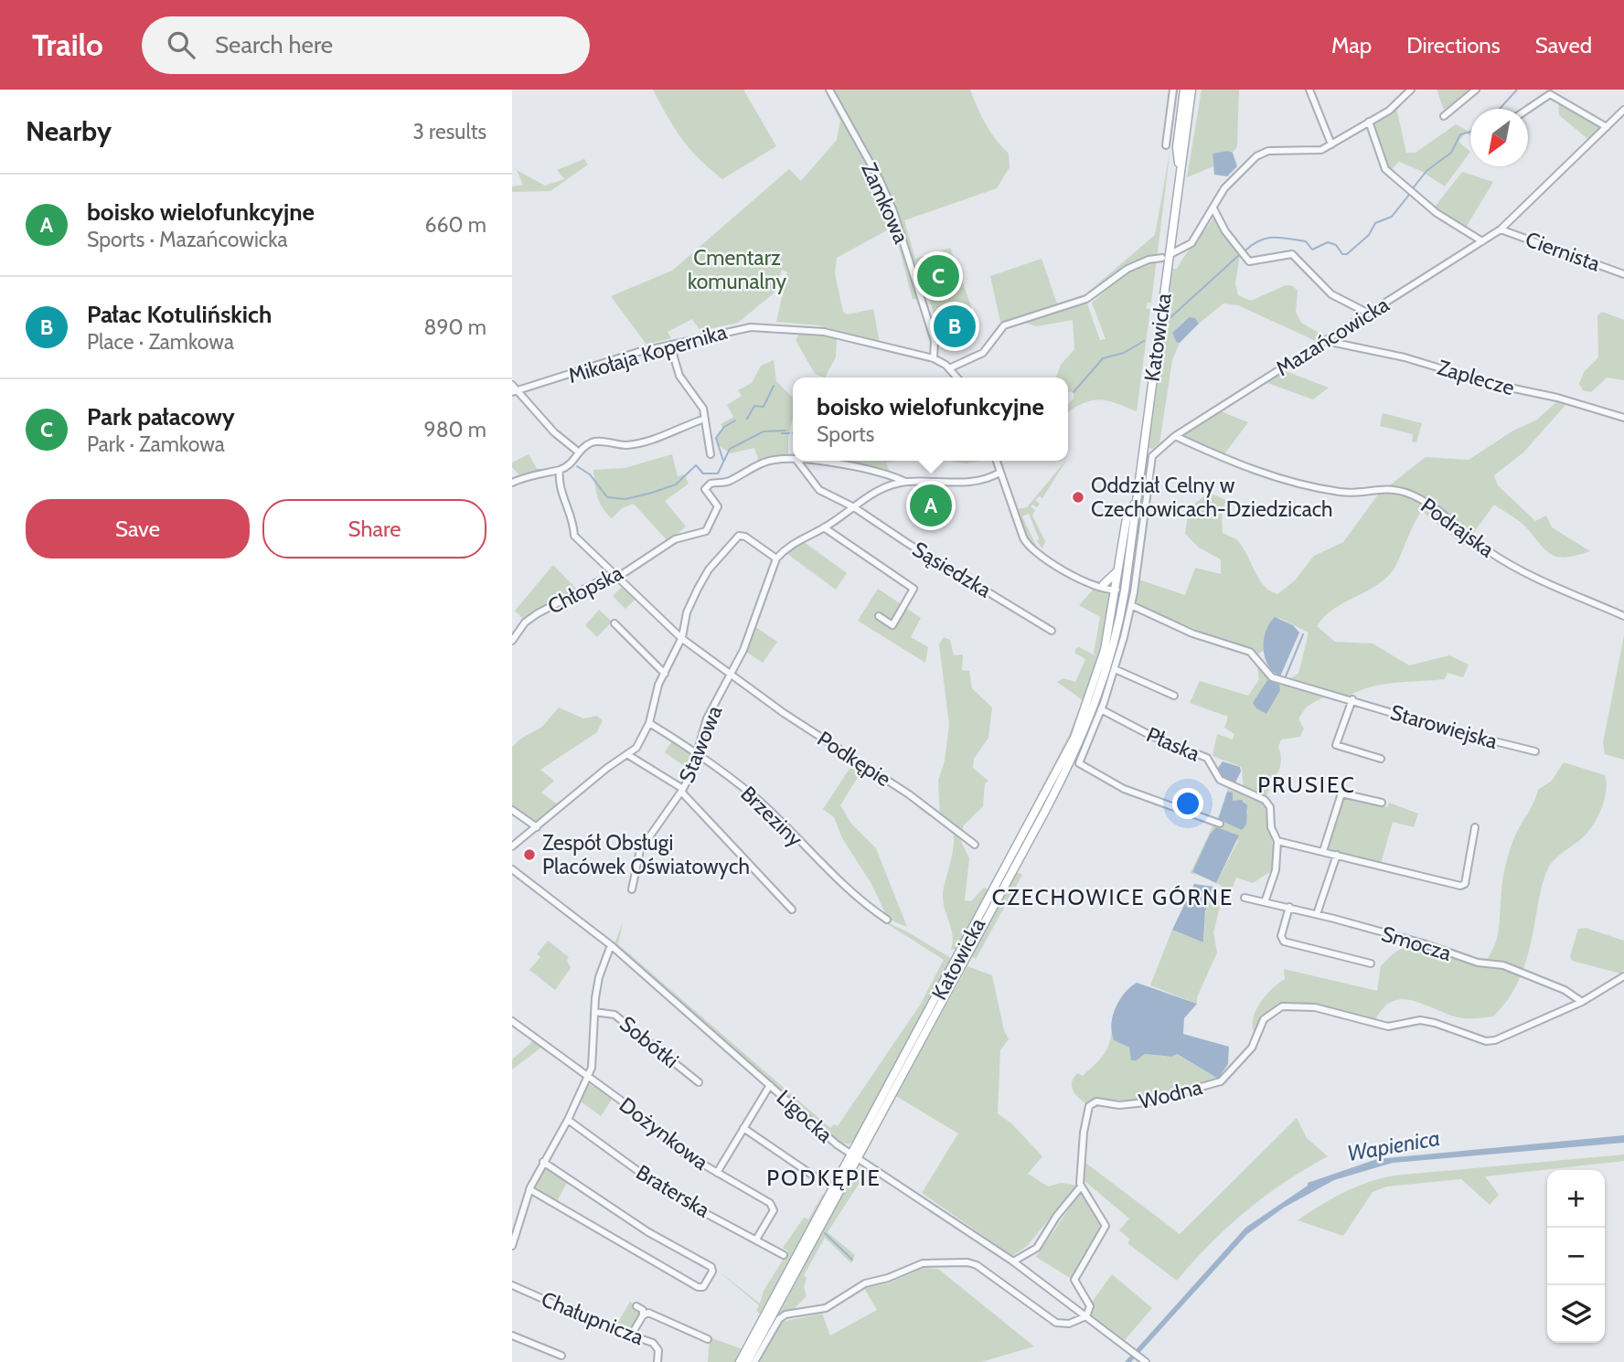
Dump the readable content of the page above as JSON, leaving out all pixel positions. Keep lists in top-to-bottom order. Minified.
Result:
{"streets":{"main road":["Katowicka"],"street":["Zamkowa","Ciernista","Mazańcowicka","Mikołaja Kopernika","Zaplecze","Podrajska","Sąsiedzka","Chłopska","Starowiejska","Stawowa","Płaska","Podkępie","Brzeziny","Smocza","Sobótki","Wodna","Ligocka","Dożynkowa","Braterska","Chałupnicza"]},"crossings":[["Zamkowa","Mikołaja Kopernika"],["Ciernista","Mazańcowicka"],["Mazańcowicka","Zaplecze"],["Mazańcowicka","Podrajska"],["Katowicka","Ligocka"],["Chłopska","Podkępie"],["Stawowa","Podkępie"],["Stawowa","Brzeziny"],["Płaska","Smocza"],["Smocza","Wodna"],["Dożynkowa","Braterska"]],"districts":["PRUSIEC","CZECHOWICE GÓRNE","PODKĘPIE"],"water":["Wapienica"],"parks":["Cmentarz komunalny"],"places":["Oddział Celny w Czechowicach-Dziedzicach","Zespół Obsługi Placówek Oświatowych"],"north":"bottom left","page":{"header":"Trailo","search":"Search here","nav":["Map","Directions","Saved"],"heading":["Nearby","3 results"],"list":[{"mark":"A","name":"boisko wielofunkcyjne","note":"Sports · Mazańcowicka","value":"660 m"},{"mark":"B","name":"Pałac Kotulińskich","note":"Place · Zamkowa","value":"890 m"},{"mark":"C","name":"Park pałacowy","note":"Park · Zamkowa","value":"980 m"}],"pins":["C","B","A"],"popup":["boisko wielofunkcyjne","Sports"],"buttons":["Save","Share"],"map_buttons":["+","−"]}}
